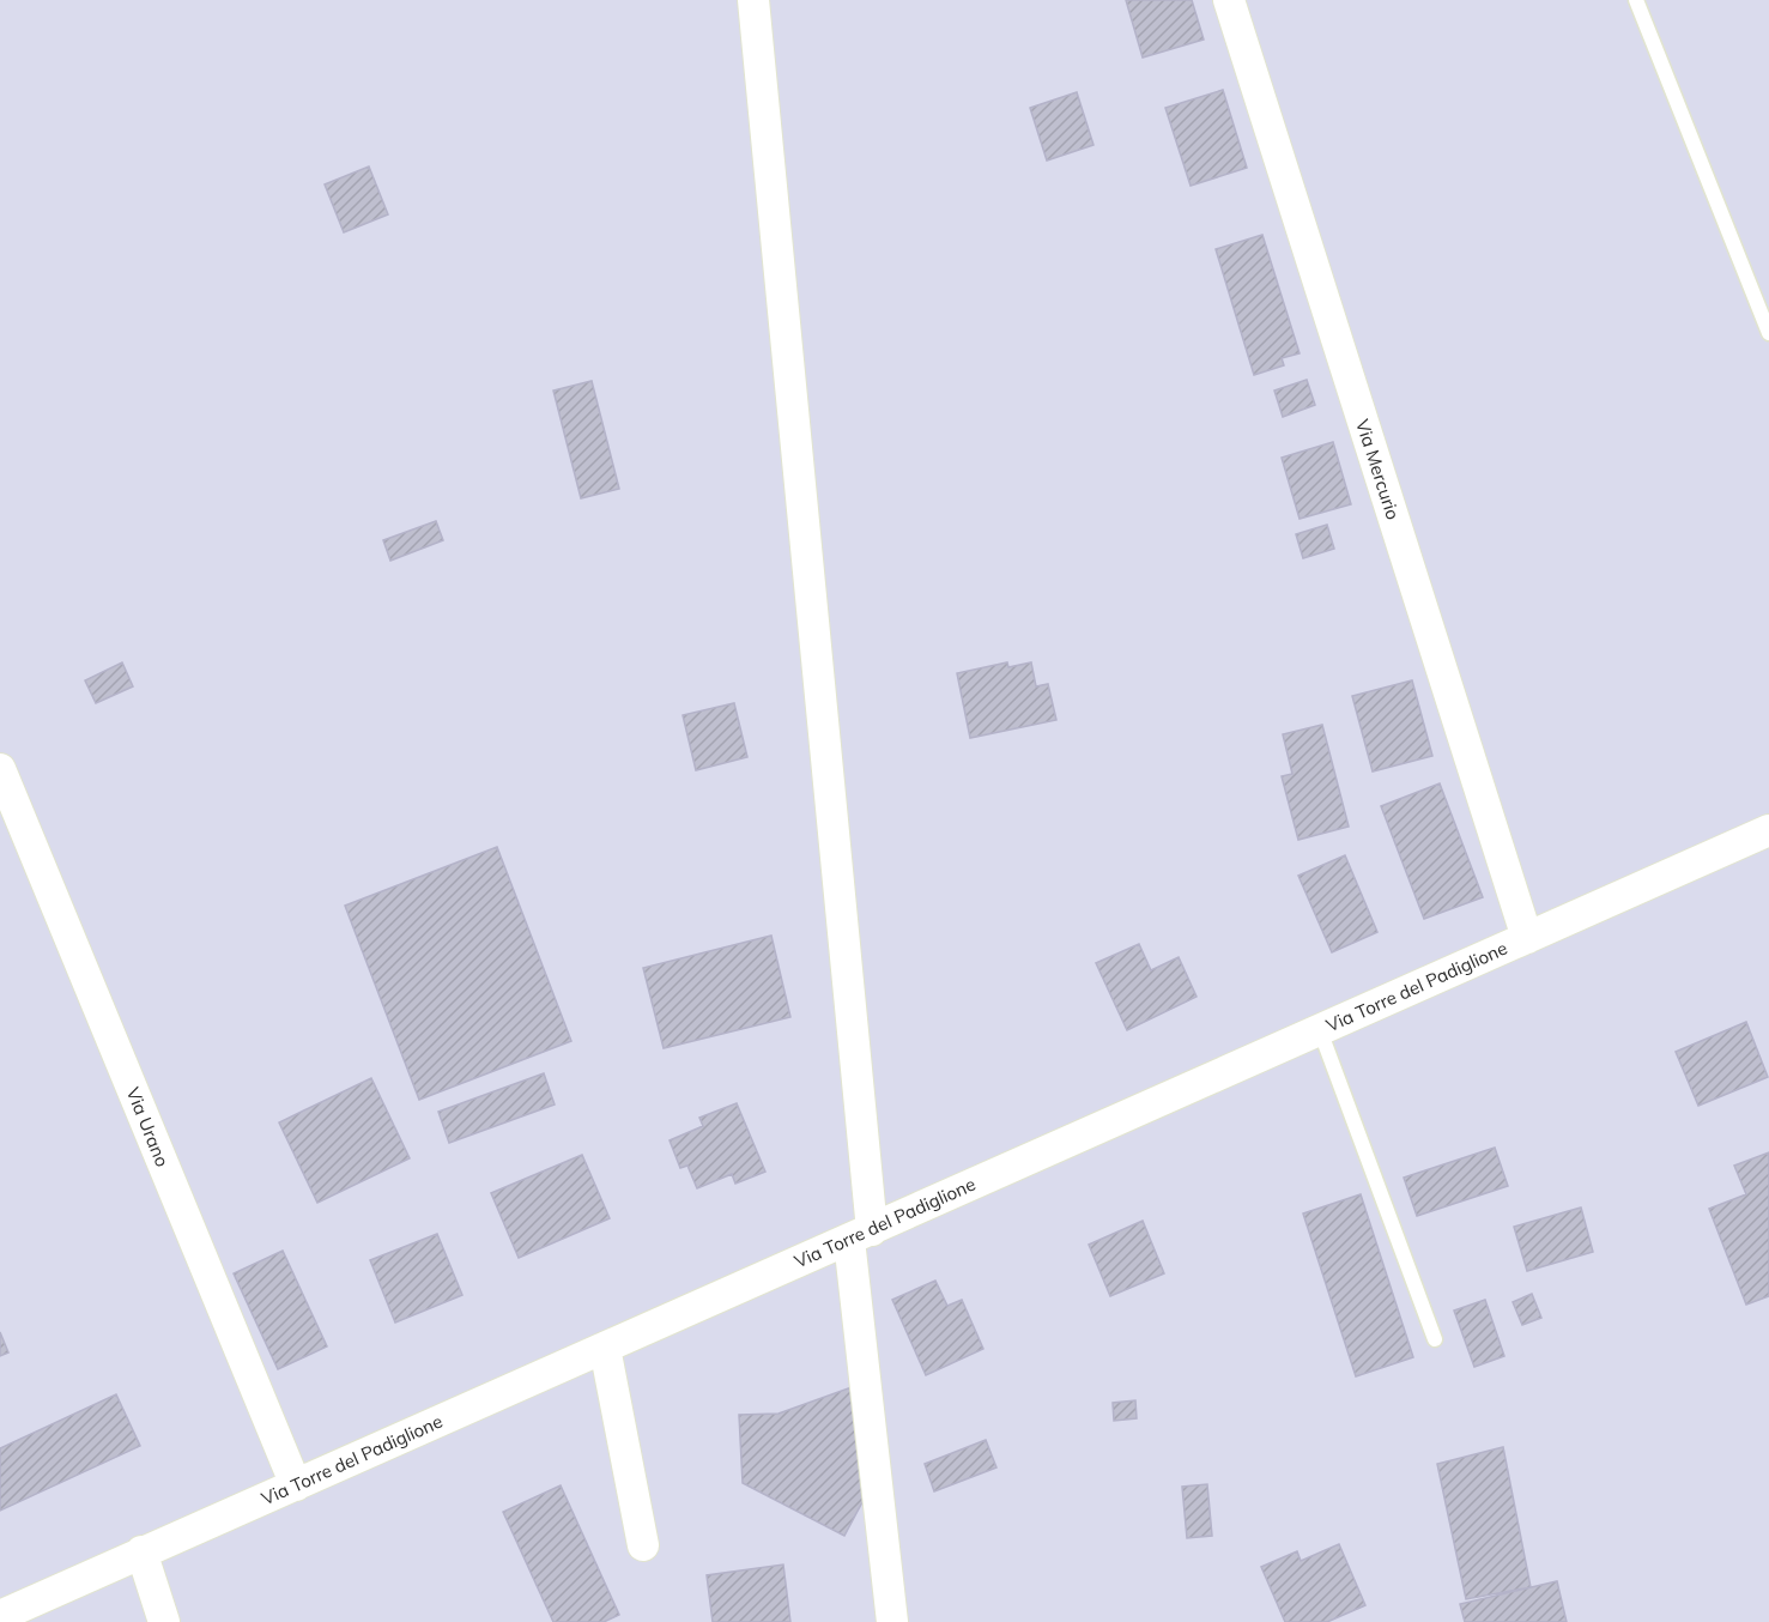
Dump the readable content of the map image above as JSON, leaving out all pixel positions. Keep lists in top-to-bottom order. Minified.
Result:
{"streets":{"street":["Via Mercurio","Via Torre del Padiglione","Via Urano"]},"crossings":[["Via Mercurio","Via Torre del Padiglione"],["Via Torre del Padiglione","Via Urano"]]}
